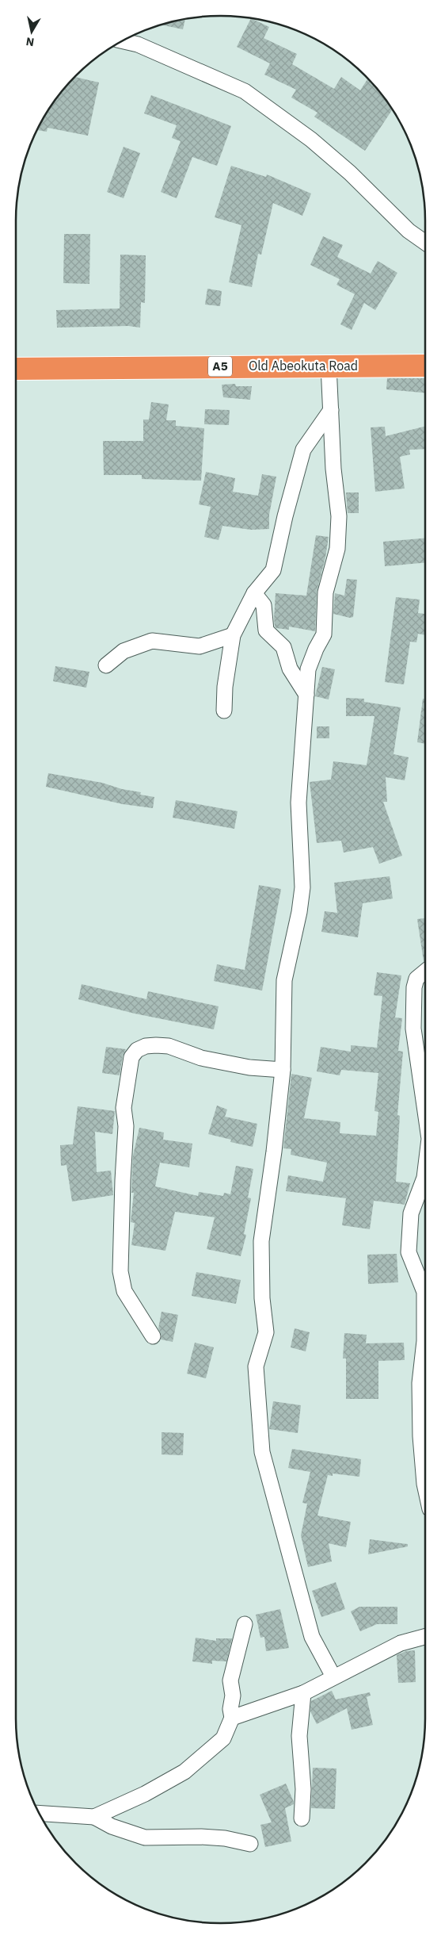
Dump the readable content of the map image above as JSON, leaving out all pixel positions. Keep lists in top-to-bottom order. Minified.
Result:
{"streets":{"highway":["Old Abeokuta Road","A5"]},"north":"bottom"}
